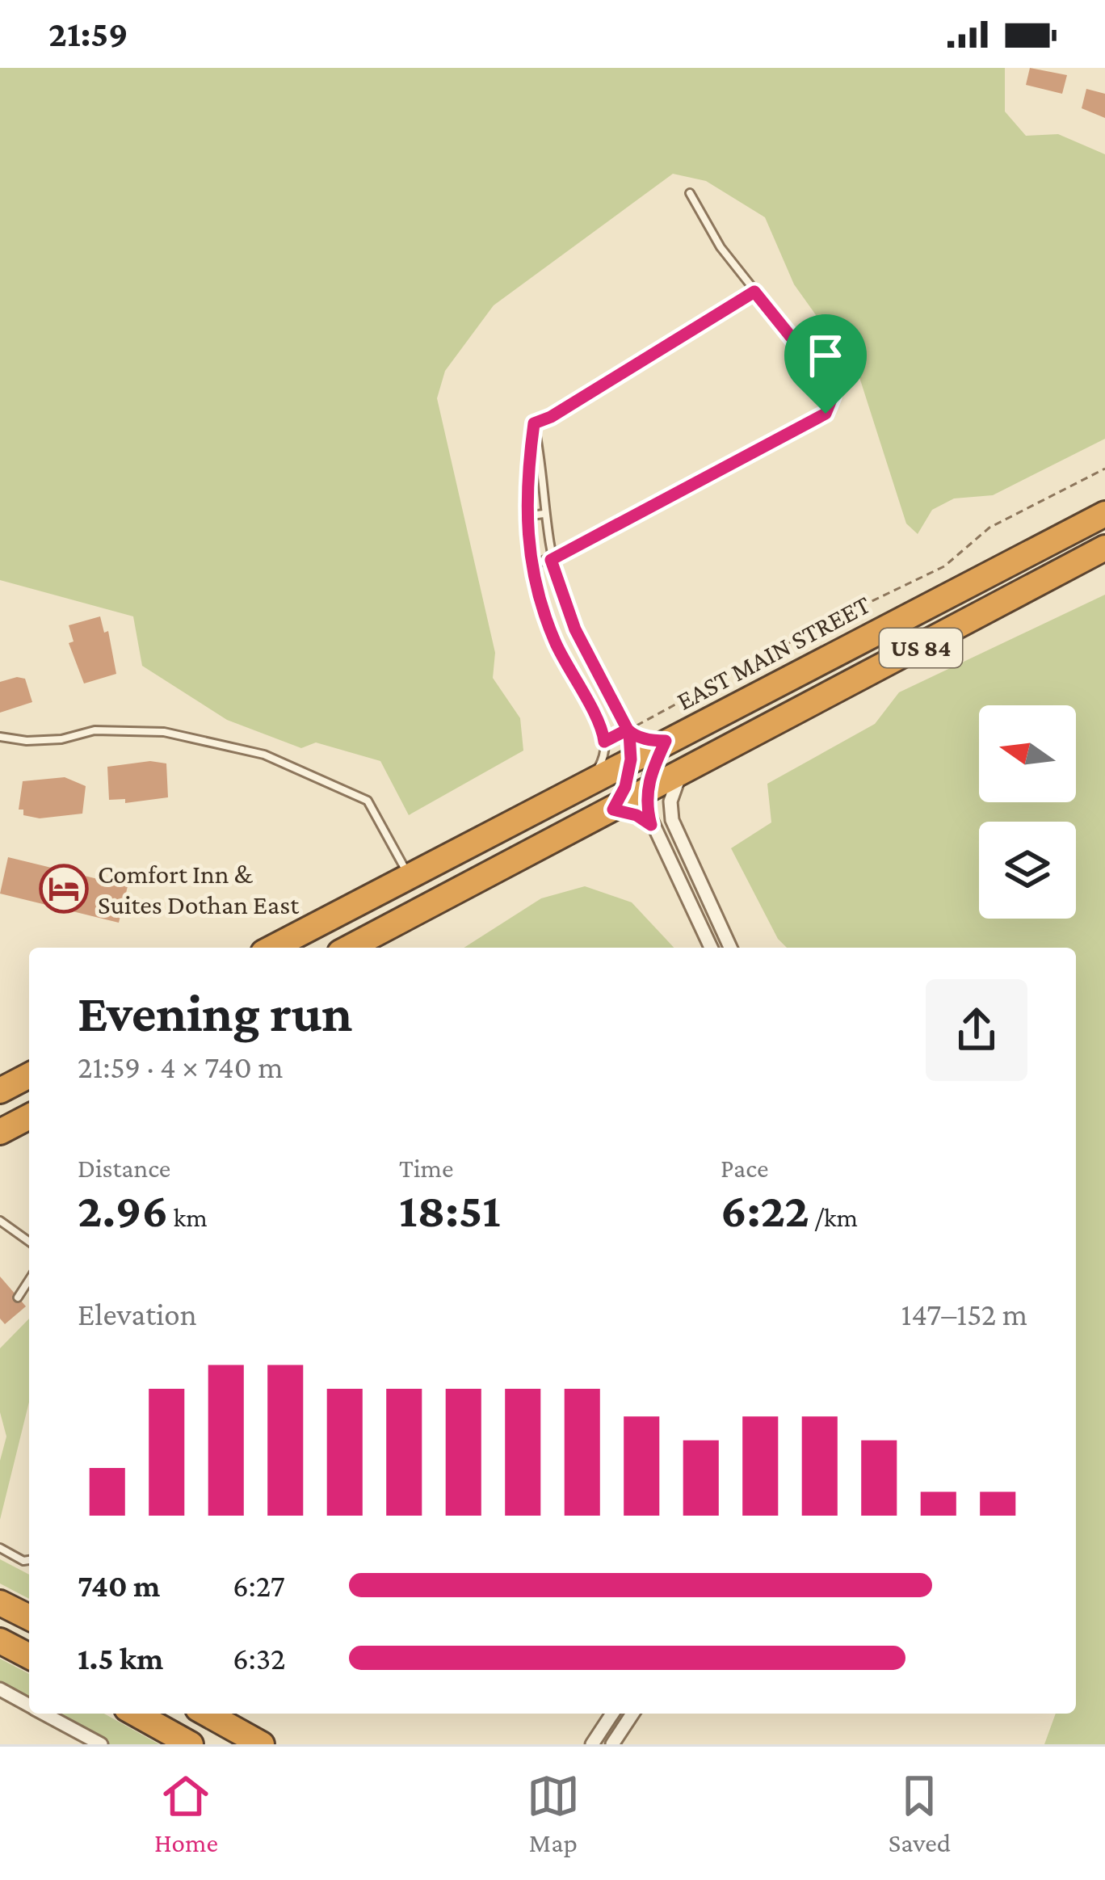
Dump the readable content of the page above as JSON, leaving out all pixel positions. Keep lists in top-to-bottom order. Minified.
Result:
{"streets":{"highway":["US 84","EAST MAIN STREET"]},"places":{"hotel":["Comfort Inn & Suites Dothan East"]},"north":"left","page":{"status":"21:59","heading":["Evening run","21:59 · 4 × 740 m"],"stats":[["Distance","2.96 km"],["Time","18:51"],["Pace","6:22 /km"]],"chart":["Elevation","147–152 m"],"list":[{"name":"740 m","note":"6:27"},{"name":"1.5 km","note":"6:32"}],"tabs":["Home","Map","Saved"]}}
